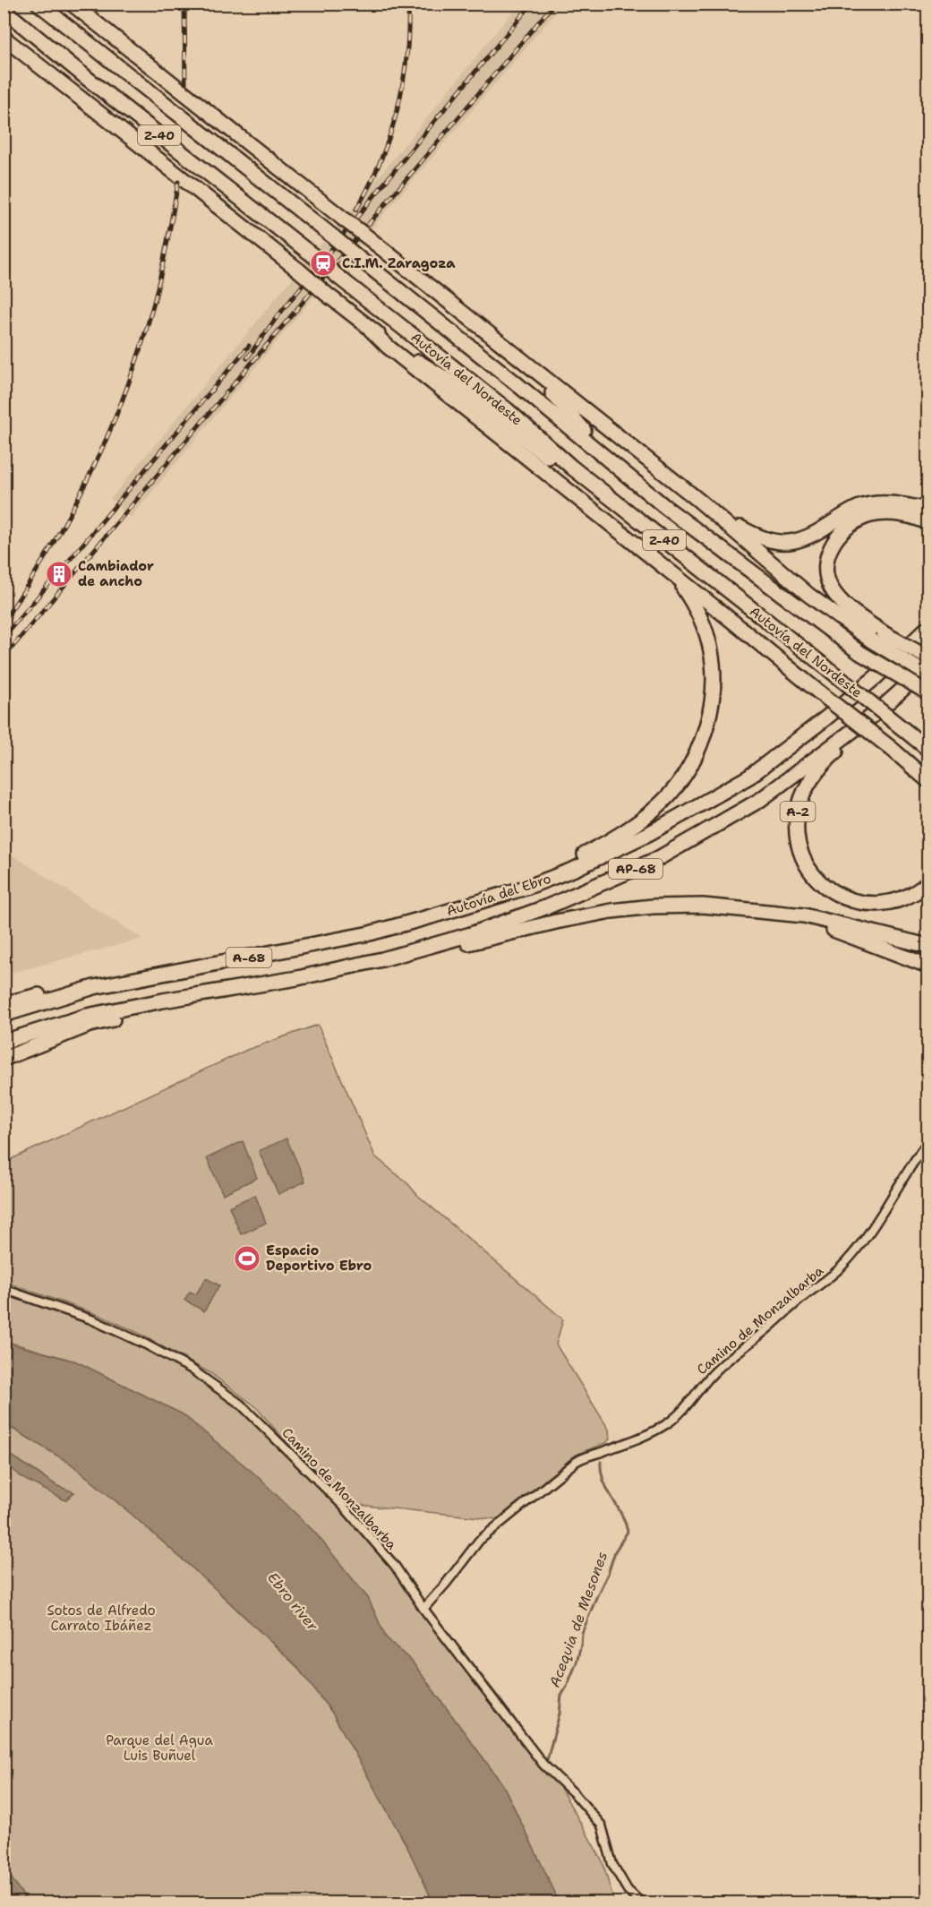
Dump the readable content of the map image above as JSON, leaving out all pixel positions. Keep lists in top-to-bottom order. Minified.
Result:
{"streets":{"highway":["Z-40","Autovía del Nordeste","A-2","AP-68","Autovía del Ebro","A-68"],"street":["Camino de Monzalbarba"]},"crossings":[["A-2","Autovía del Ebro"]],"water":["Ebro river","Acequia de Mesones"],"parks":["Sotos de Alfredo Carrato Ibáñez","Parque del Agua Luis Buñuel"],"places":{"station":["C.I.M. Zaragoza"],"building":["Cambiador de ancho"],"sports":["Espacio Deportivo Ebro"]}}
